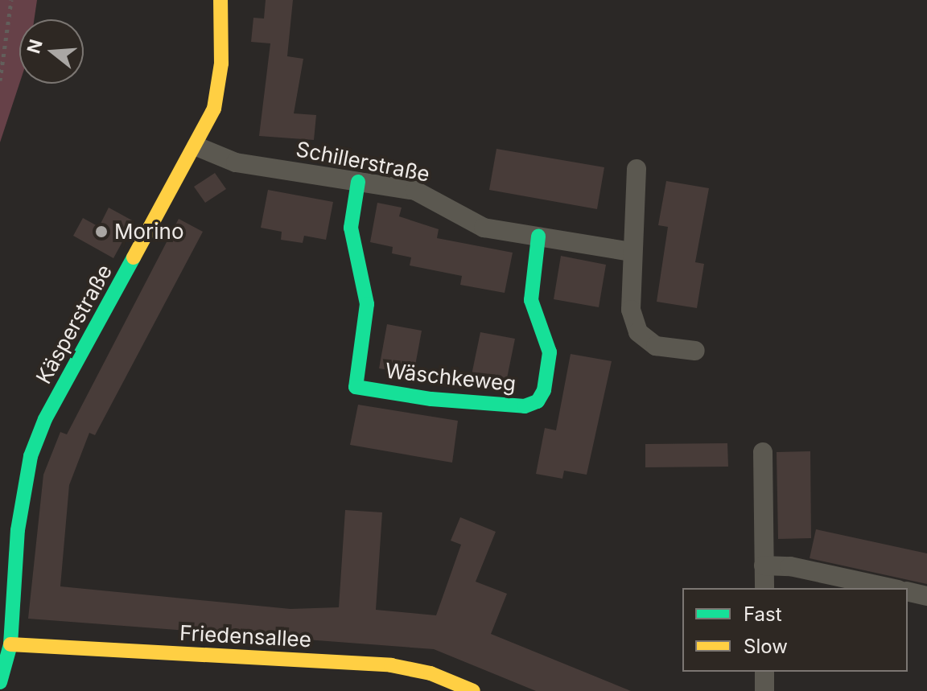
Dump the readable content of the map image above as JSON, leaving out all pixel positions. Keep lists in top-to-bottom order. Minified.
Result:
{"streets":{"street":["Schillerstraße","Käsperstraße","Wäschkeweg","Friedensallee"]},"crossings":[["Schillerstraße","Käsperstraße"],["Schillerstraße","Wäschkeweg"],["Käsperstraße","Friedensallee"]],"places":["Morino"],"legend":["Fast","Slow"],"north":"left"}
